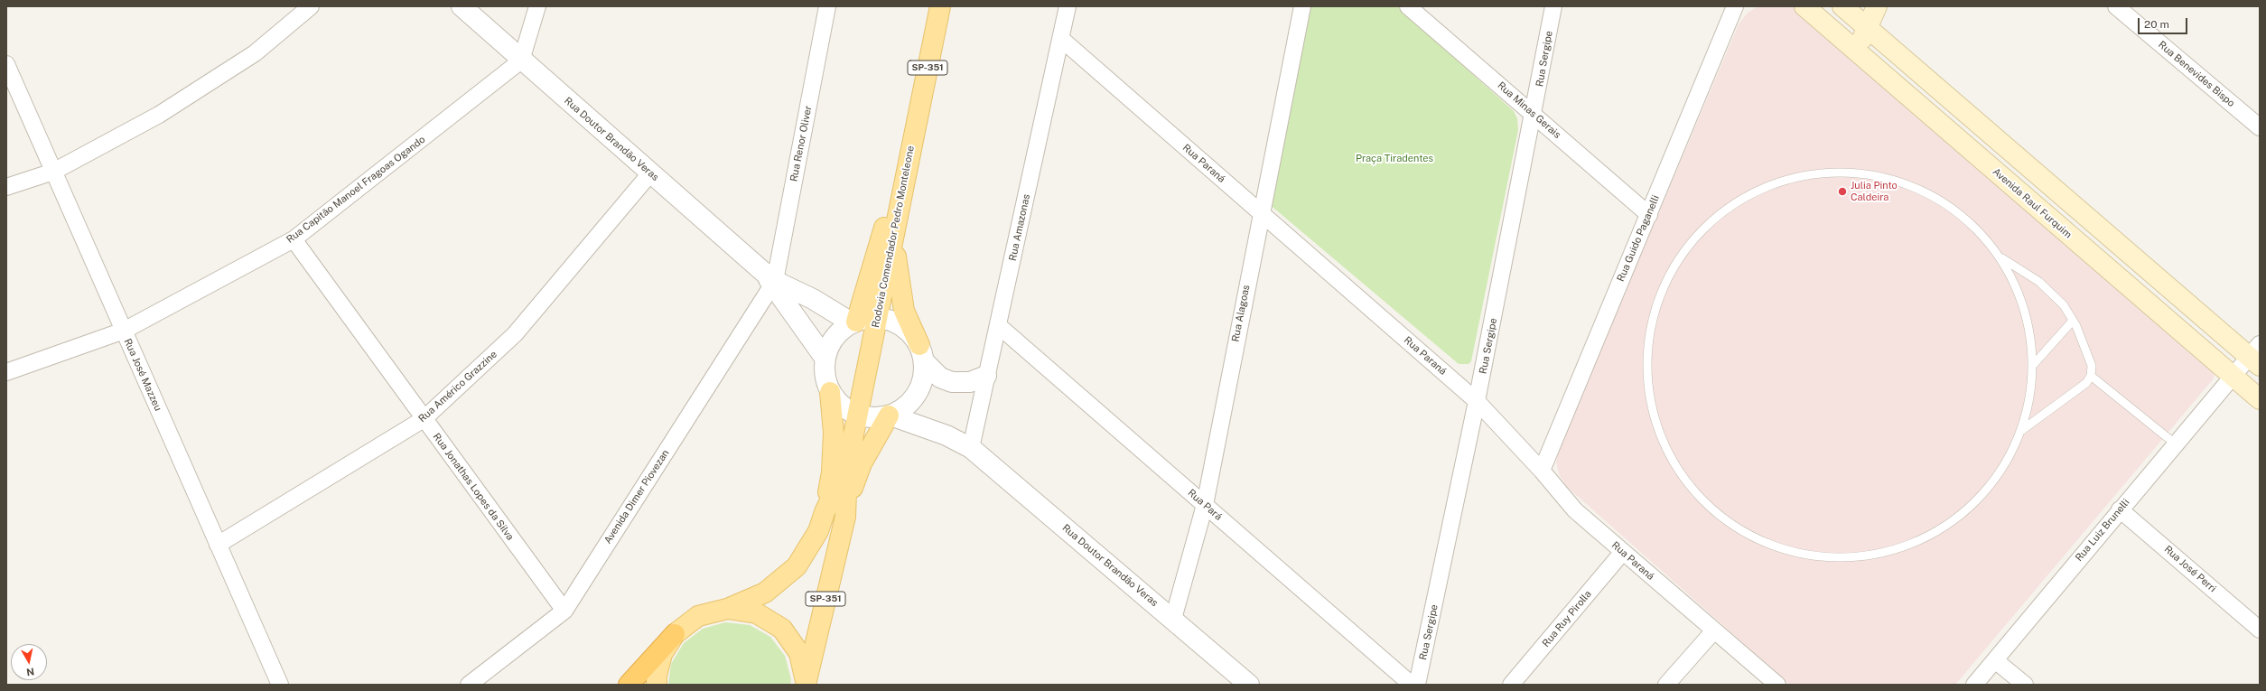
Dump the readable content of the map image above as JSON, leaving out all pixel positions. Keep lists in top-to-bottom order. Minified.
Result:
{"streets":{"main road":["SP-351","Avenida Raul Furquim","Rodovia Comendador Pedro Monteleone"],"street":["Rua Sergipe","Rua Benevides Bispo","Rua Minas Gerais","Rua Doutor Brandão Veras","Rua Renor Oliver","Rua Paraná","Rua Capitão Manoel Fragoas Ogando","Rua Amazonas","Rua Guido Paganelli","Rua Alagoas","Rua José Mazzeu","Rua Américo Grazzine","Rua Jonathas Lopes da Silva","Avenida Dimer Piovezan","Rua Pará","Rua Luiz Brunelli","Rua José Perri","Rua Ruy Pirolla"]},"crossings":[["Rua Sergipe","Rua Minas Gerais"],["Rua Sergipe","Rua Paraná"],["SP-351","Rodovia Comendador Pedro Monteleone"],["Rua Minas Gerais","Rua Guido Paganelli"],["Rua Doutor Brandão Veras","Rua Renor Oliver"],["Rua Doutor Brandão Veras","Rua Capitão Manoel Fragoas Ogando"],["Rua Doutor Brandão Veras","Rua Amazonas"],["Rua Doutor Brandão Veras","Rua Alagoas"],["Rua Doutor Brandão Veras","Rua Américo Grazzine"],["Rua Doutor Brandão Veras","Avenida Dimer Piovezan"],["Rua Renor Oliver","Avenida Dimer Piovezan"],["Rua Paraná","Rua Amazonas"],["Rua Paraná","Rua Guido Paganelli"],["Rua Paraná","Rua Alagoas"],["Rua Paraná","Rua Ruy Pirolla"],["Rua Capitão Manoel Fragoas Ogando","Rua José Mazzeu"],["Rua Capitão Manoel Fragoas Ogando","Rua Jonathas Lopes da Silva"],["Avenida Raul Furquim","Rua Luiz Brunelli"],["Rua Amazonas","Rua Pará"],["Rua Alagoas","Rua Pará"],["Rua José Mazzeu","Rua Américo Grazzine"],["Rua Américo Grazzine","Rua Jonathas Lopes da Silva"],["Rua Jonathas Lopes da Silva","Avenida Dimer Piovezan"],["Rua Luiz Brunelli","Rua José Perri"]],"parks":["Praça Tiradentes"],"places":["Julia Pinto Caldeira"],"scale_bar":"20 m","north":"bottom"}
